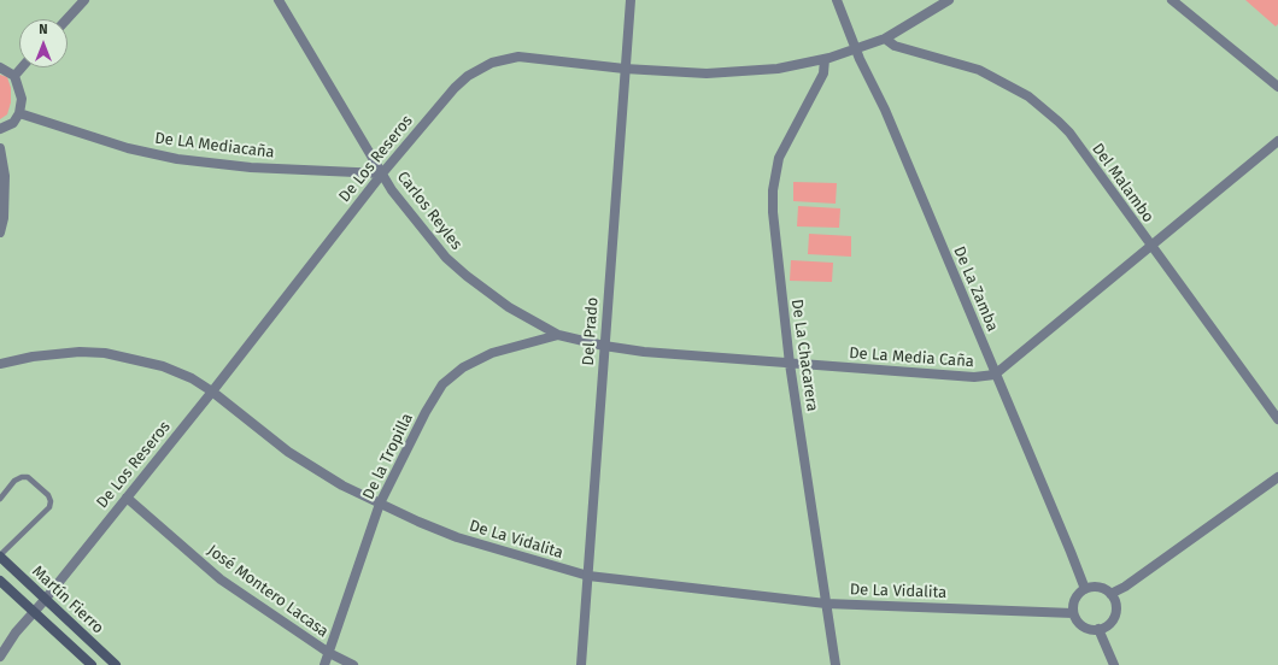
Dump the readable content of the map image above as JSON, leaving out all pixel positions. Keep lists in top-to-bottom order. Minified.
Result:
{"streets":{"main road":["Martín Fierro"],"street":["De LA Mediacaña","De Los Reseros","Del Malambo","Carlos Reyles","De La Zamba","Del Prado","De La Chacarera","De La Media Caña","De la Tropilla","De La Vidalita","José Montero Lacasa"]},"crossings":[["De LA Mediacaña","De Los Reseros"],["De LA Mediacaña","Carlos Reyles"],["De Los Reseros","Del Malambo"],["De Los Reseros","Carlos Reyles"],["De Los Reseros","De La Zamba"],["De Los Reseros","Del Prado"],["De Los Reseros","De La Chacarera"],["De Los Reseros","De La Vidalita"],["De Los Reseros","José Montero Lacasa"],["De Los Reseros","Martín Fierro"],["Del Malambo","De La Media Caña"],["Carlos Reyles","Del Prado"],["Carlos Reyles","De La Media Caña"],["Carlos Reyles","De la Tropilla"],["De La Zamba","De La Media Caña"],["De La Zamba","De La Vidalita"],["Del Prado","De La Media Caña"],["Del Prado","De La Vidalita"],["De La Chacarera","De La Media Caña"],["De La Chacarera","De La Vidalita"],["De la Tropilla","De La Vidalita"],["De la Tropilla","José Montero Lacasa"]],"north":"top"}
